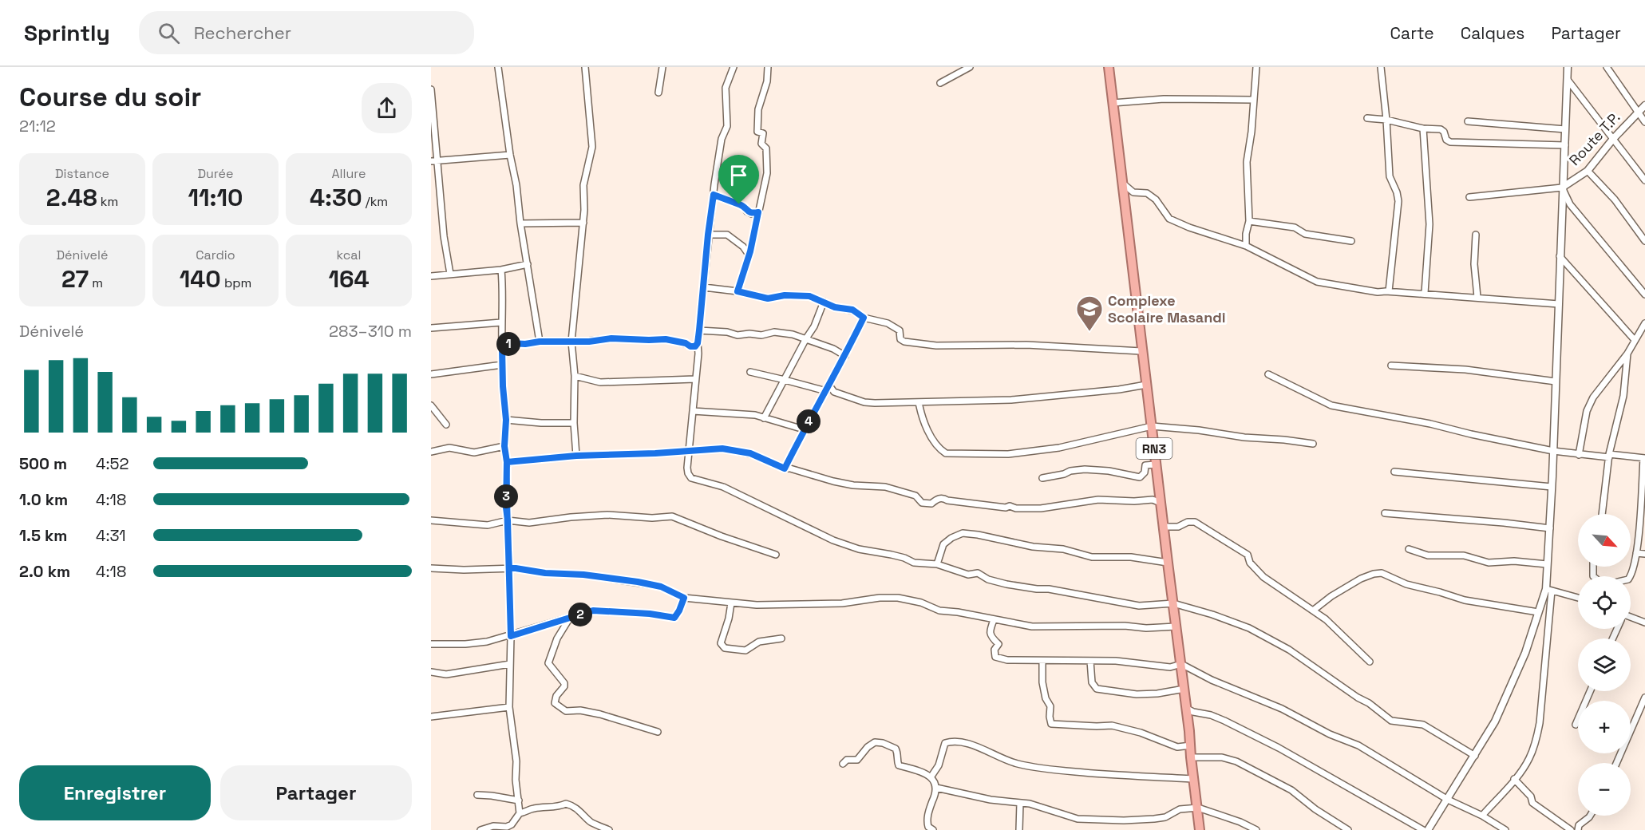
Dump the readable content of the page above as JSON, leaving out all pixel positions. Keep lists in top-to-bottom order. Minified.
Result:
{"streets":{"highway":["RN3"],"street":["Route T.P."]},"places":{"school or university":["Complexe Scolaire Masandi"]},"north":"bottom right","page":{"header":"Sprintly","search":"Rechercher","nav":["Carte","Calques","Partager"],"heading":["Course du soir","21:12"],"stats":[["Distance","2.48 km"],["Durée","11:10"],["Allure","4:30 /km"],["Dénivelé","27 m"],["Cardio","140 bpm"],["kcal","164"]],"chart":["Dénivelé","283–310 m"],"pins":["1","4","3","2"],"list":[{"name":"500 m","note":"4:52"},{"name":"1.0 km","note":"4:18"},{"name":"1.5 km","note":"4:31"},{"name":"2.0 km","note":"4:18"}],"map_buttons":["+","−"],"buttons":["Enregistrer","Partager"]}}
